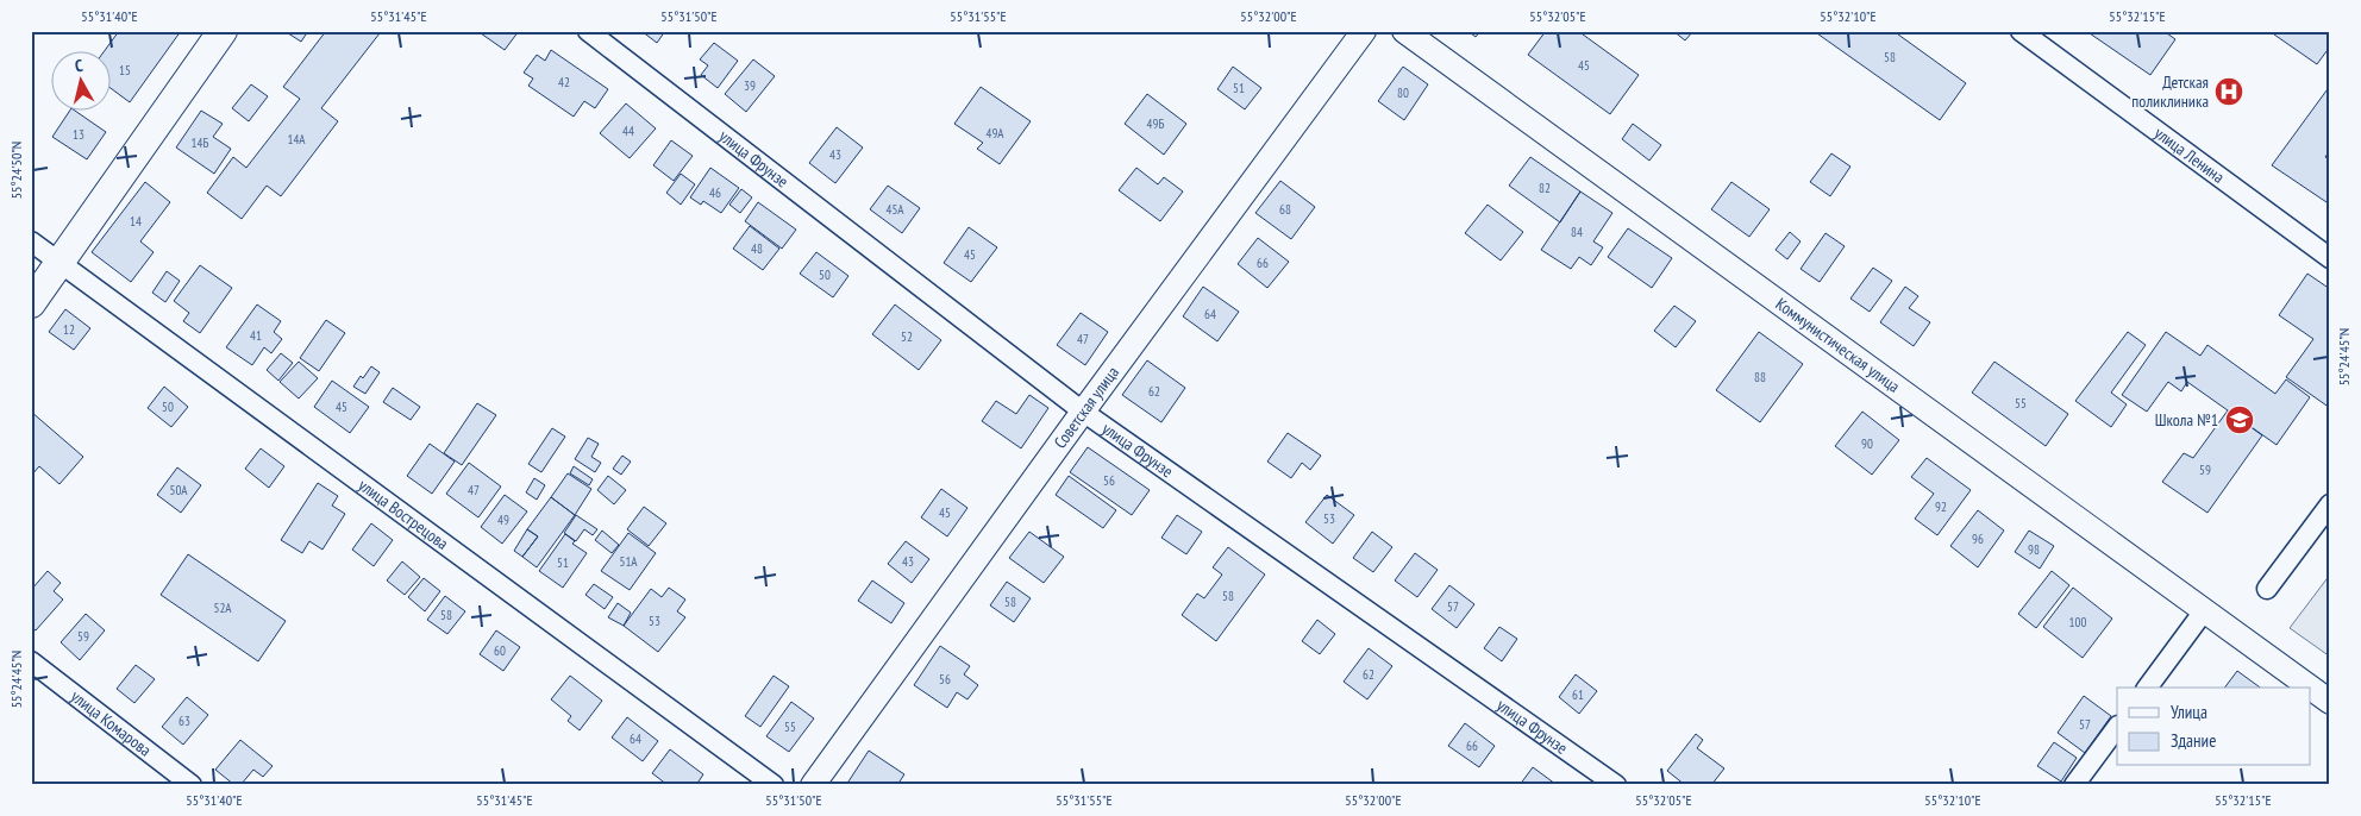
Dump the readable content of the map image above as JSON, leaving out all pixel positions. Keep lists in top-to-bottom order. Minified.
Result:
{"streets":{"street":["улица Ленина","улица Фрунзе","Коммунистическая улица","Советская улица","улица Вострецова","улица Комарова"]},"crossings":[["улица Фрунзе","Советская улица"]],"places":{"hospital":["Детская поликлиника"],"school or university":["Школа №1"]},"house_numbers":["58","45","15","42","39","51","80","49Б","44","49А","13","14А","14Б","43","82","46","45А","68","14","84","48","45","66","50","64","12","41","52","47","88","62","55","50","45","90","59","56","50А","47","92","45","53","49","96","98","51А","43","51","58","58","57","52А","58","53","100","59","60","62","56","61","63","57","55","64","66"],"legend":["Улица","Здание"],"north":"top","coordinates":["55°31'40\"E","55°31'45\"E","55°31'50\"E","55°31'55\"E","55°32'00\"E","55°32'05\"E","55°32'10\"E","55°32'15\"E","55°24'50\"N","55°24'45\"N"]}
